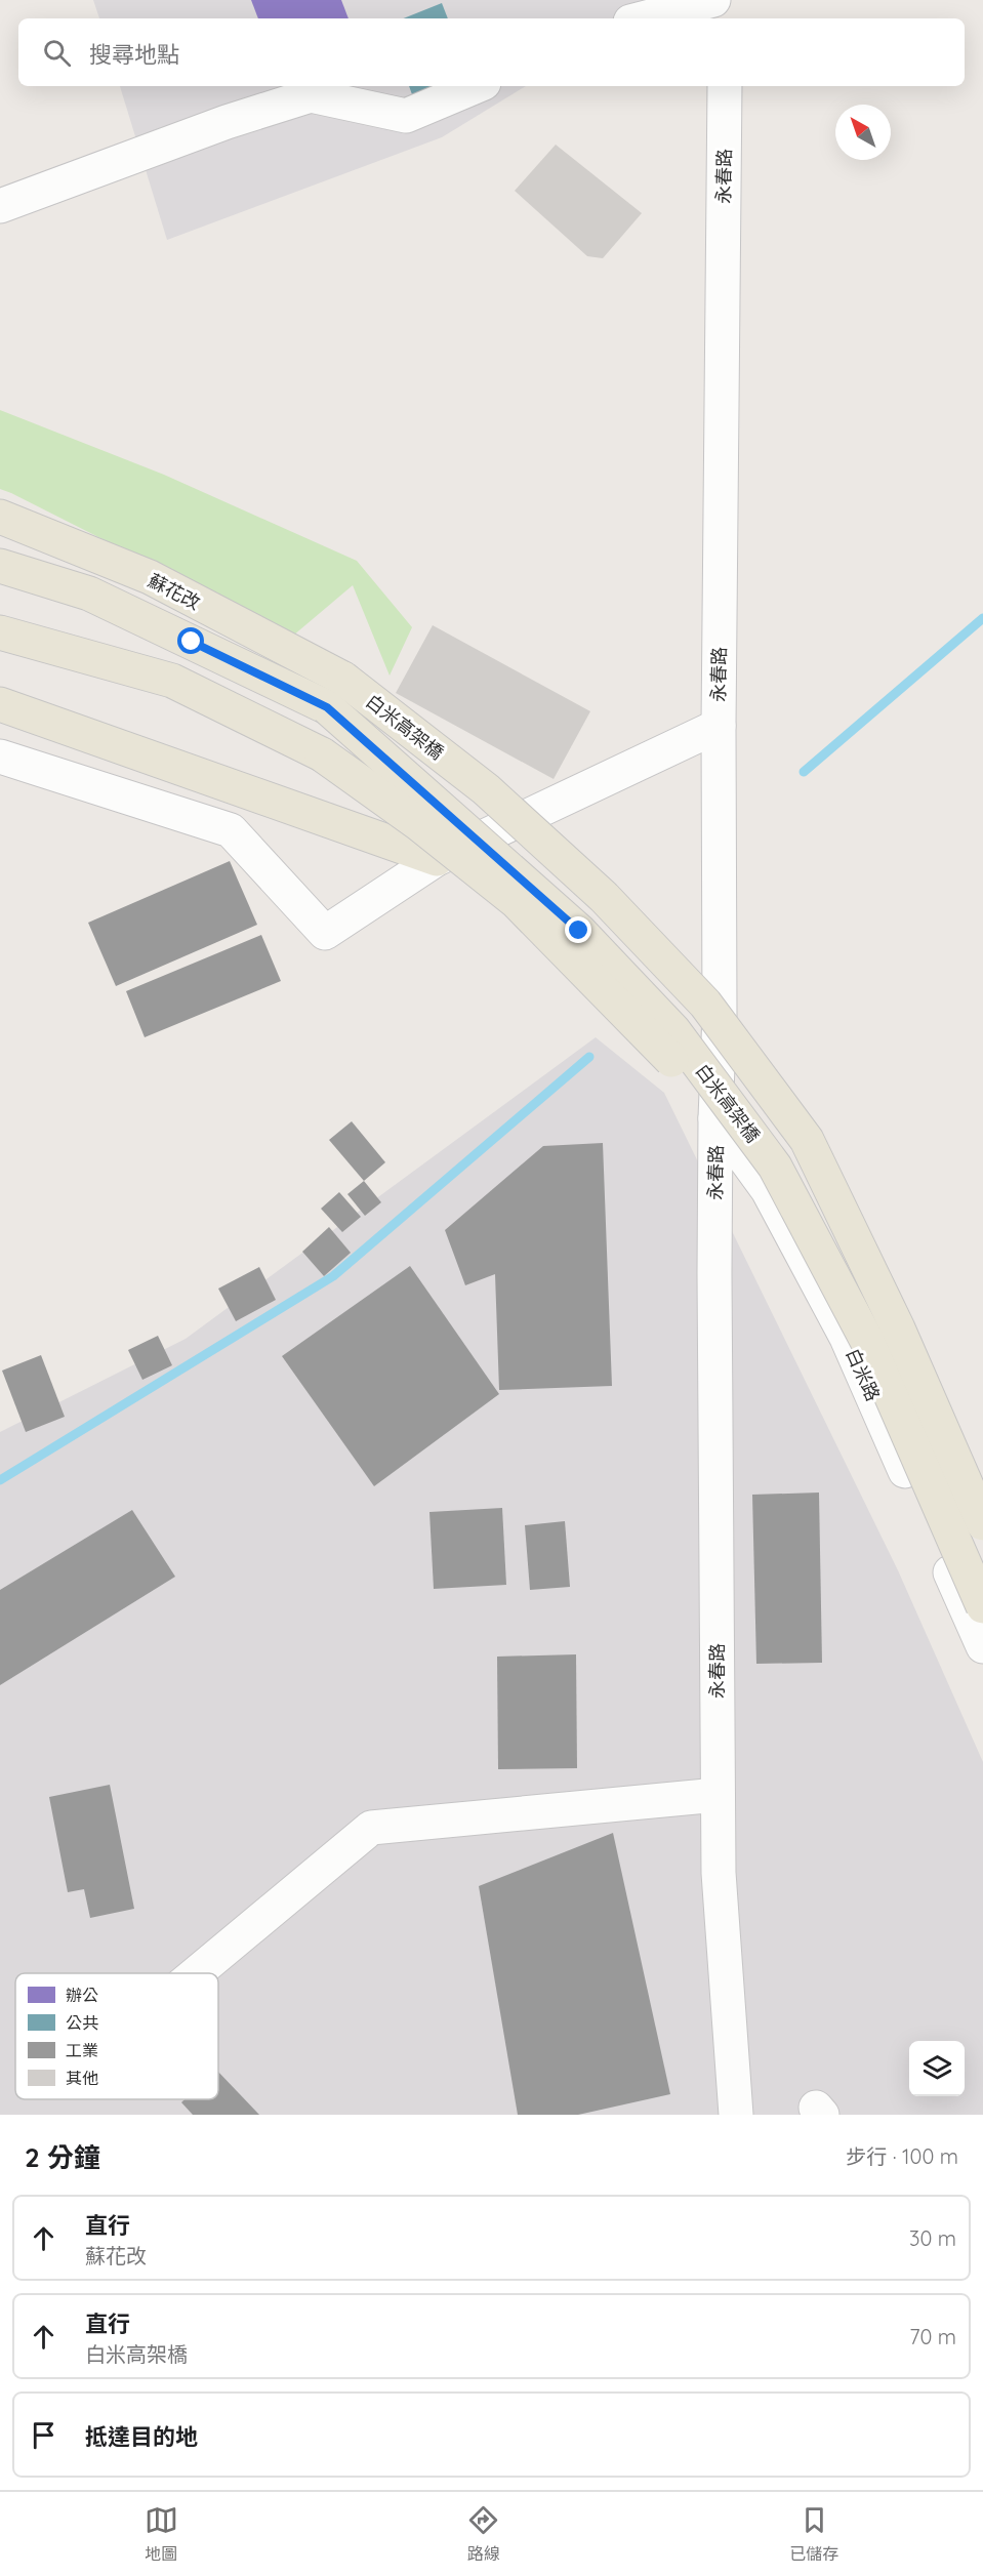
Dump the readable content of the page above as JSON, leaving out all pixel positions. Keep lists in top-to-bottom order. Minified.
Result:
{"streets":{"main road":["蘇花改","白米高架橋"],"street":["永春路","白米路"]},"crossings":[["永春路","白米路"],["蘇花改","白米高架橋"]],"legend":["辦公","公共","工業","其他"],"north":"top left","page":{"search":"搜尋地點","heading":["2 分鐘","步行 · 100 m"],"list":[["直行","蘇花改","30 m"],["直行","白米高架橋","70 m"],"抵達目的地"],"nav":["地圖","路線","已儲存"]}}
